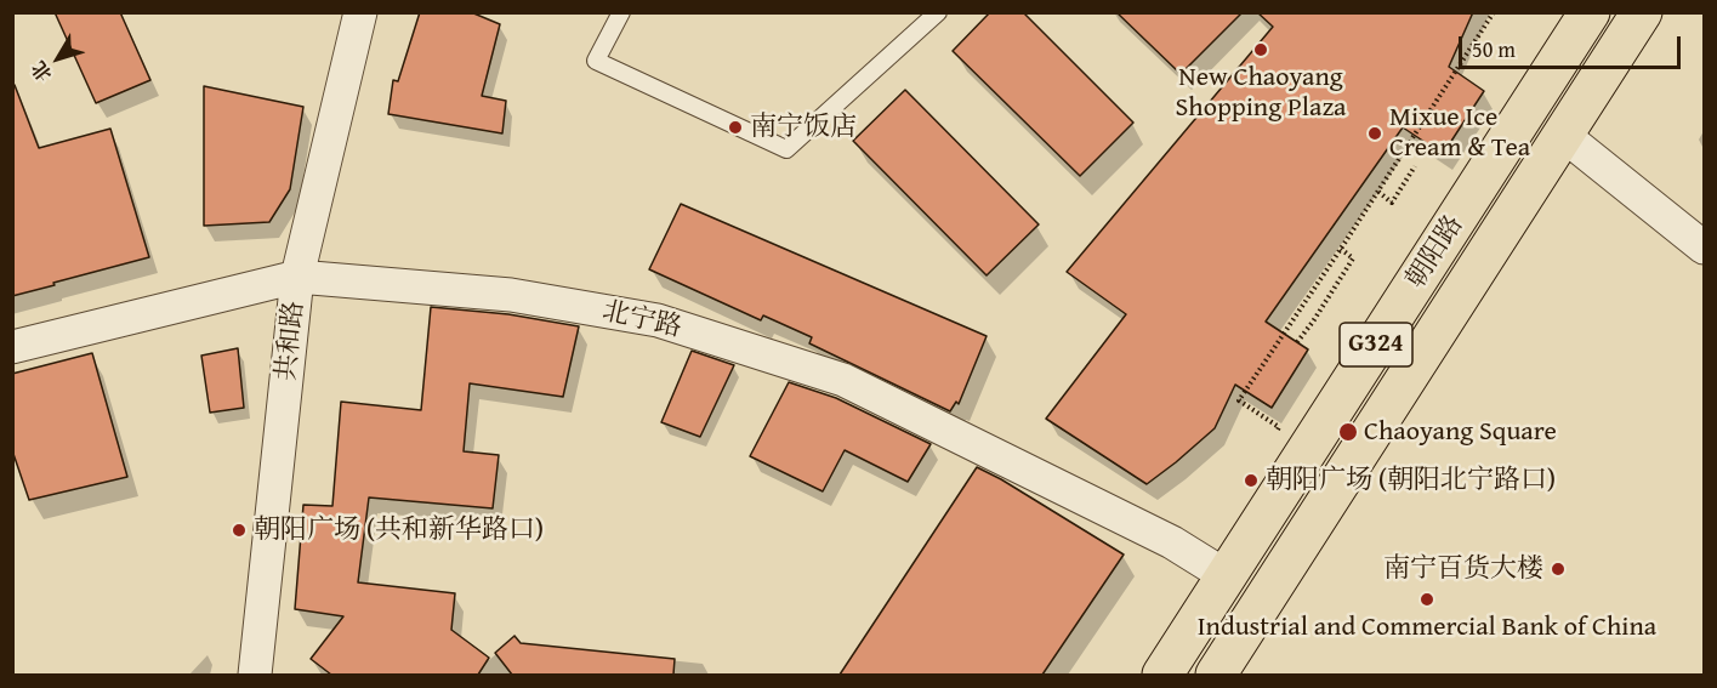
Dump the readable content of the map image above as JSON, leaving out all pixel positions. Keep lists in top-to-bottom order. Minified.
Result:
{"streets":{"main road":["朝阳路","G324"],"street":["北宁路","共和路"]},"crossings":[["朝阳路","北宁路"],["北宁路","共和路"]],"places":["New Chaoyang Shopping Plaza","南宁饭店","Mixue Ice Cream & Tea","Chaoyang Square","朝阳广场 (朝阳北宁路口)","朝阳广场 (共和新华路口)","南宁百货大楼","Industrial and Commercial Bank of China"],"scale_bar":"50 m","north":"bottom left"}
